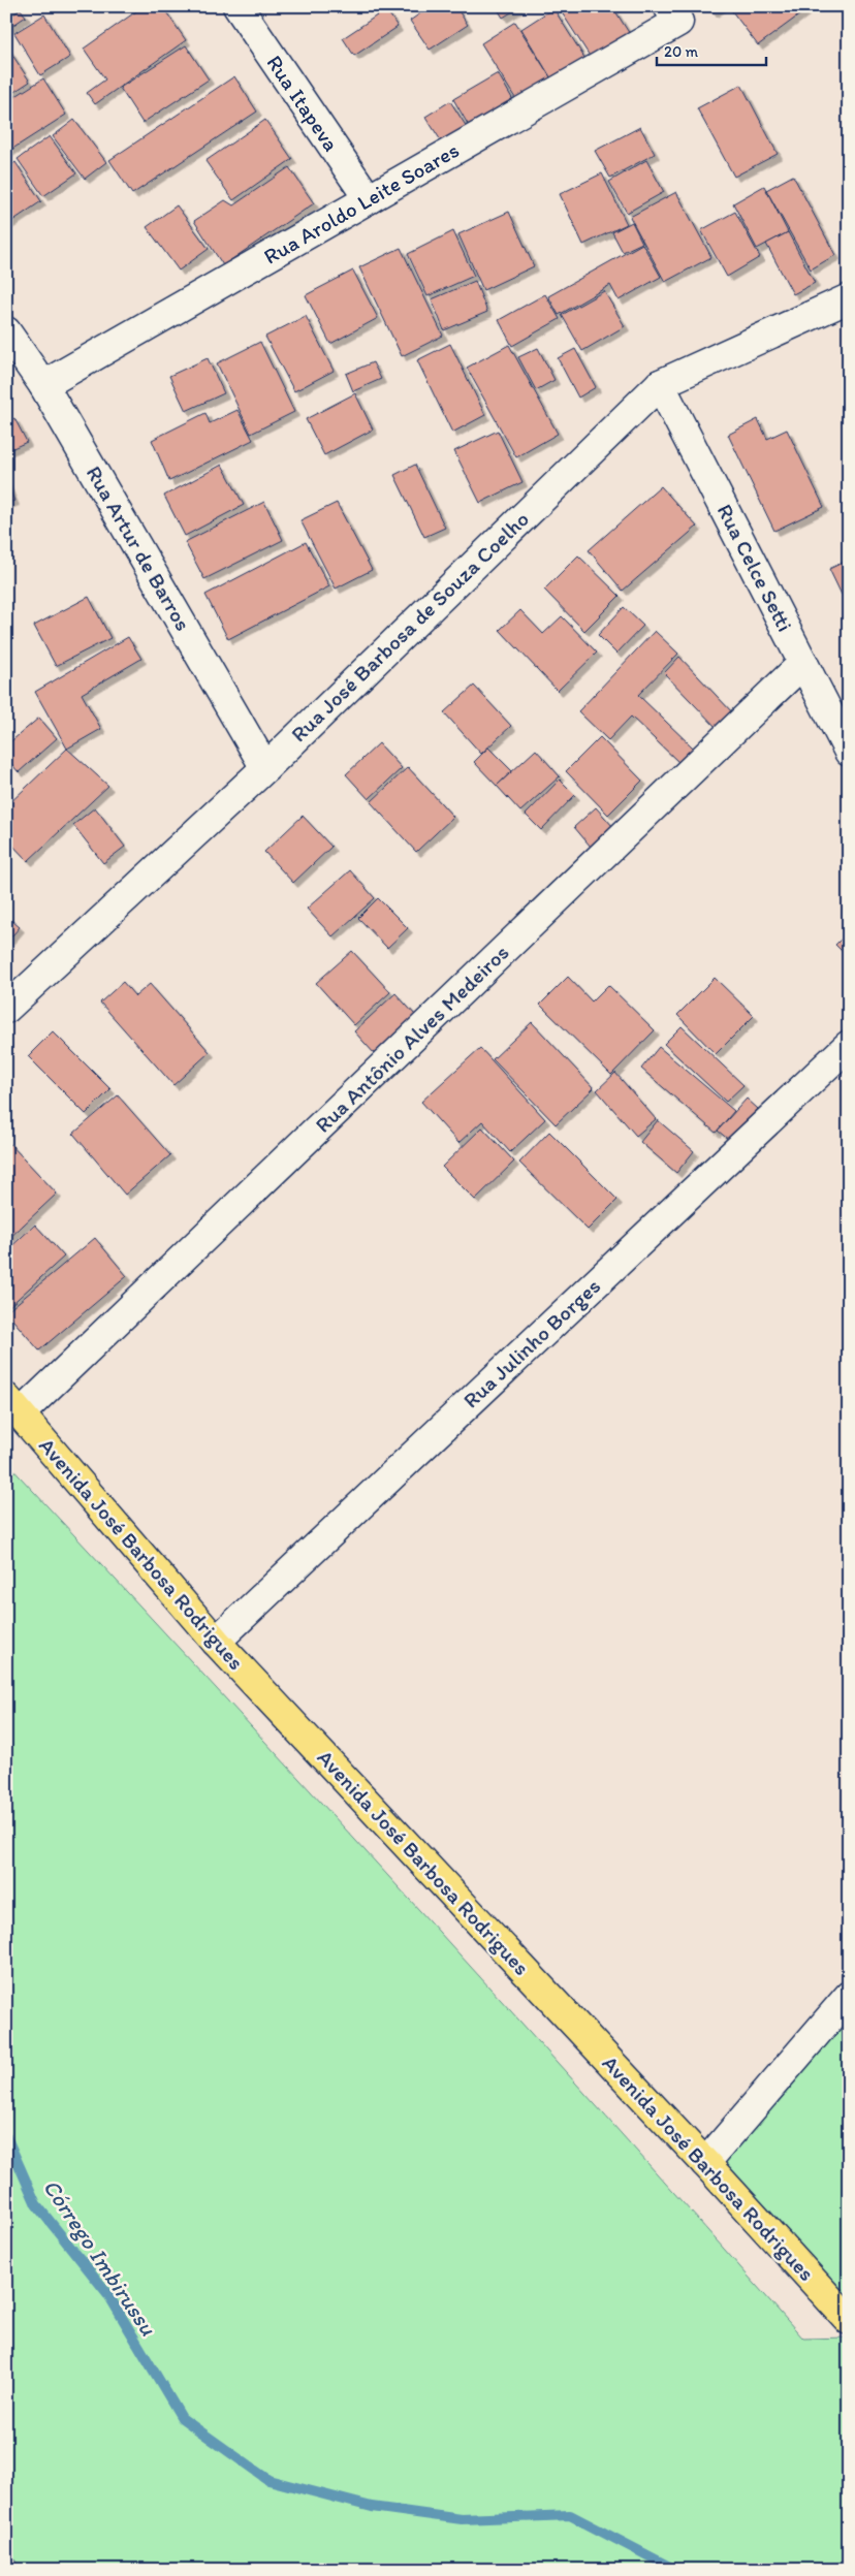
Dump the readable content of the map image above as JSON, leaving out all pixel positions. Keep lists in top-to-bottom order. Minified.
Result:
{"streets":{"main road":["Avenida José Barbosa Rodrigues"],"street":["Rua Itapeva","Rua Aroldo Leite Soares","Rua Artur de Barros","Rua Celce Setti","Rua José Barbosa de Souza Coelho","Rua Antônio Alves Medeiros","Rua Julinho Borges"]},"crossings":[["Rua Itapeva","Rua Aroldo Leite Soares"],["Rua Aroldo Leite Soares","Rua Artur de Barros"],["Rua Artur de Barros","Rua José Barbosa de Souza Coelho"],["Rua Celce Setti","Rua José Barbosa de Souza Coelho"],["Rua Celce Setti","Rua Antônio Alves Medeiros"],["Rua Antônio Alves Medeiros","Avenida José Barbosa Rodrigues"],["Rua Julinho Borges","Avenida José Barbosa Rodrigues"]],"water":["Córrego Imbirussu"],"scale_bar":"20 m"}
